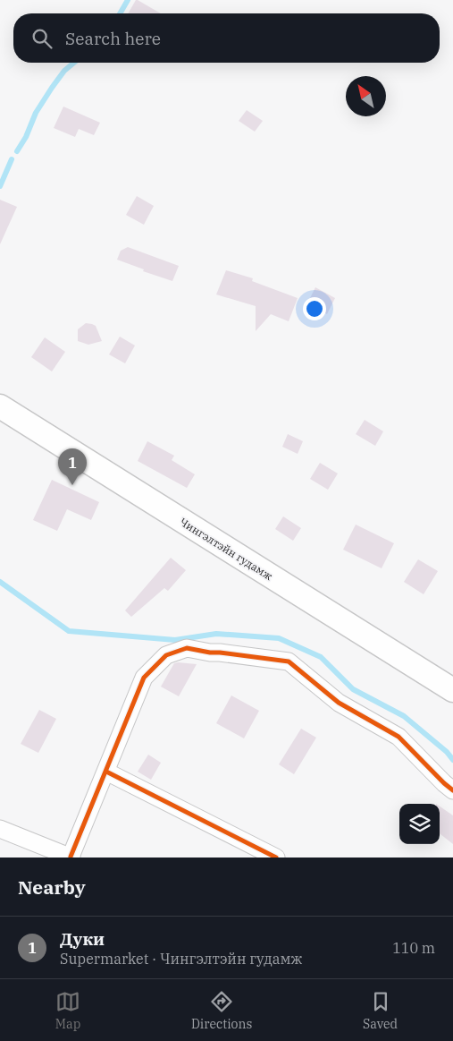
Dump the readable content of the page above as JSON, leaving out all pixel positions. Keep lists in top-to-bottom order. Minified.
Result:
{"streets":{"main road":["Чингэлтэйн гудамж"]},"north":"top left","page":{"search":"Search here","pins":"1","heading":"Nearby","list":[{"mark":"1","name":"Дуки","note":"Supermarket · Чингэлтэйн гудамж","value":"110 m"}],"nav":["Map","Directions","Saved"]}}
